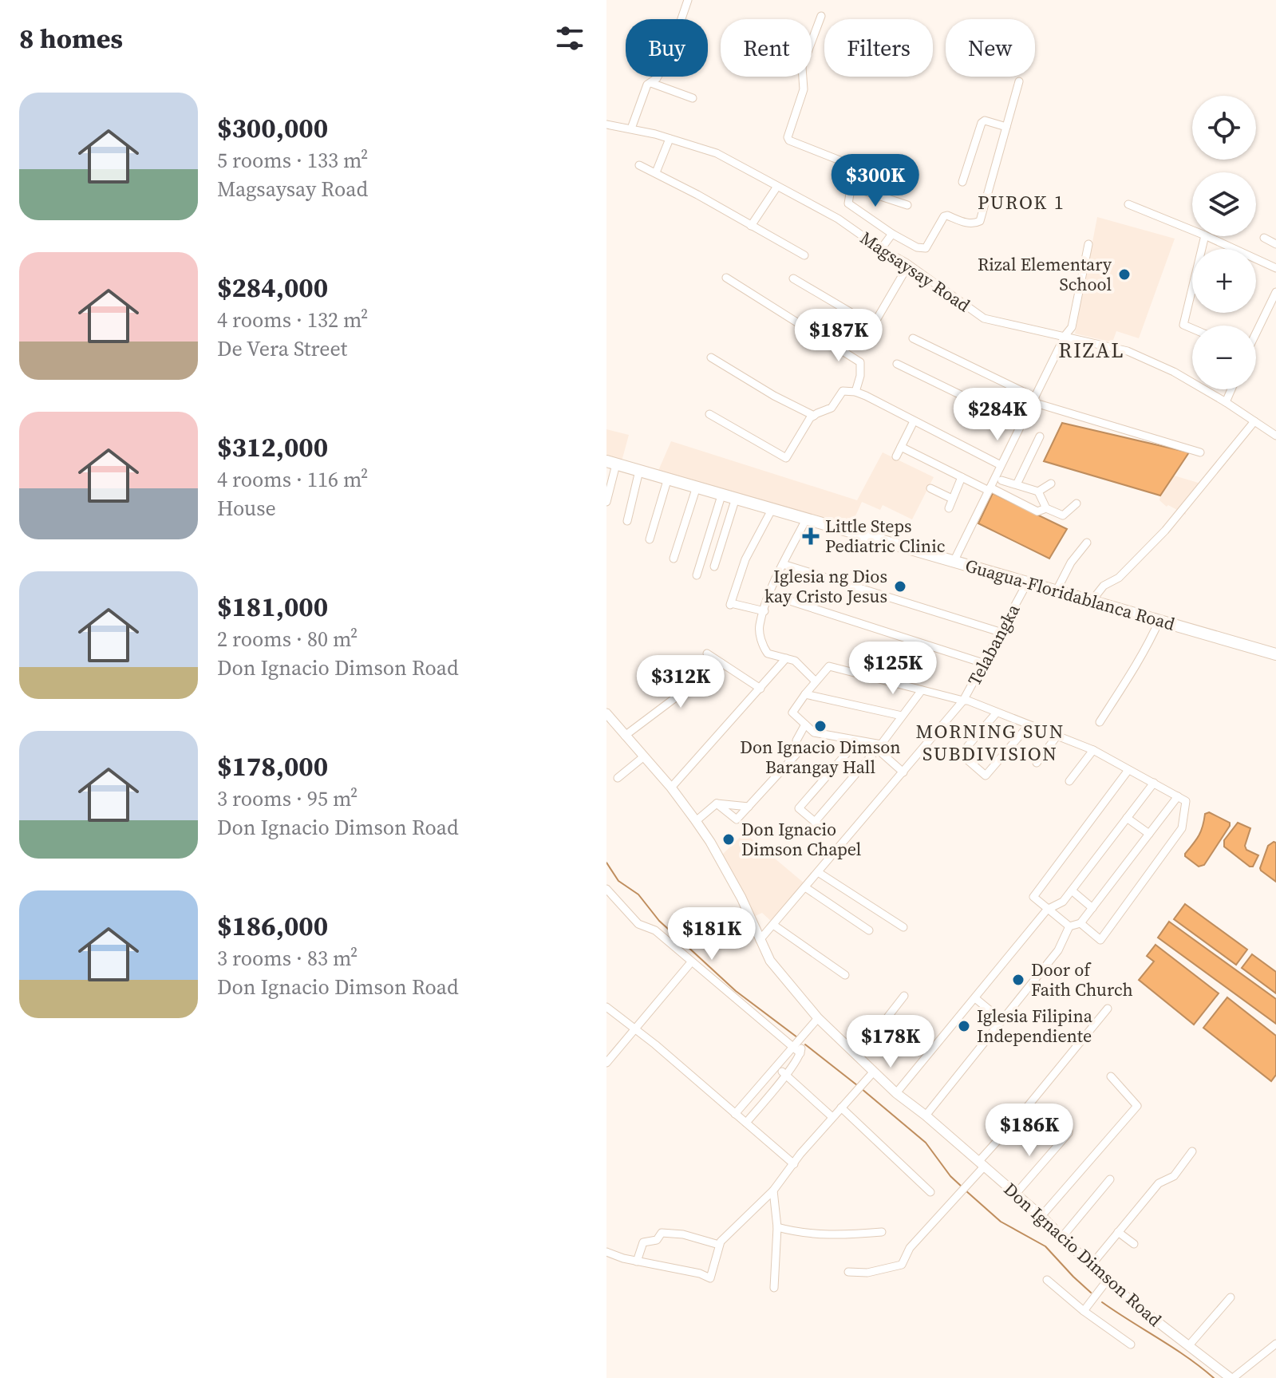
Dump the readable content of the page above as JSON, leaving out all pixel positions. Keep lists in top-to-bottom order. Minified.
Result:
{"streets":{"main road":["Guagua-Floridablanca Road"],"street":["Magsaysay Road","Telabangka","Don Ignacio Dimson Road"]},"crossings":[["Guagua-Floridablanca Road","Telabangka"],["Telabangka","Don Ignacio Dimson Road"]],"districts":["PUROK 1","RIZAL","MORNING SUN SUBDIVISION"],"places":{"other":["Rizal Elementary School","Iglesia ng Dios kay Cristo Jesus","Don Ignacio Dimson Barangay Hall","Don Ignacio Dimson Chapel","Door of Faith Church","Iglesia Filipina Independiente"],"health":["Little Steps Pediatric Clinic"]},"page":{"heading":"8 homes","chip":["Buy","Rent","Filters","New"],"list":[{"name":"$300,000","note":"5 rooms · 133 m² · Magsaysay Road"},{"name":"$284,000","note":"4 rooms · 132 m² · De Vera Street"},{"name":"$312,000","note":"4 rooms · 116 m² · House"},{"name":"$181,000","note":"2 rooms · 80 m² · Don Ignacio Dimson Road"},{"name":"$178,000","note":"3 rooms · 95 m² · Don Ignacio Dimson Road"},{"name":"$186,000","note":"3 rooms · 83 m² · Don Ignacio Dimson Road"}],"map_buttons":["+","−"],"price":["$300K","$187K","$284K","$125K","$312K","$181K","$178K","$186K"]}}
